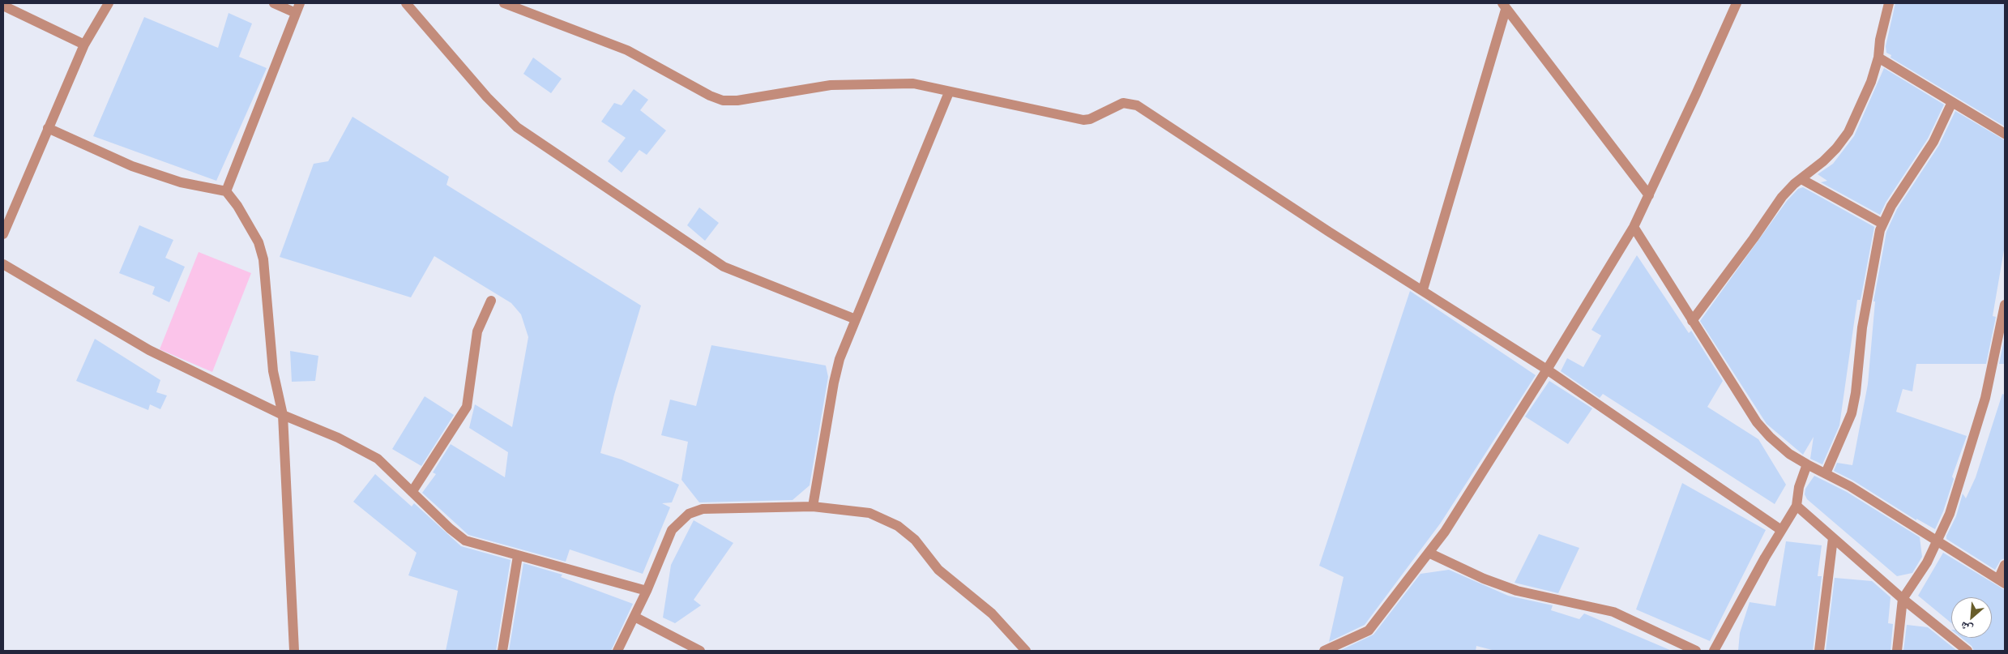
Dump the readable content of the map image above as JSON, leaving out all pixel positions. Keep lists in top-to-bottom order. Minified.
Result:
{"north":"bottom left"}
